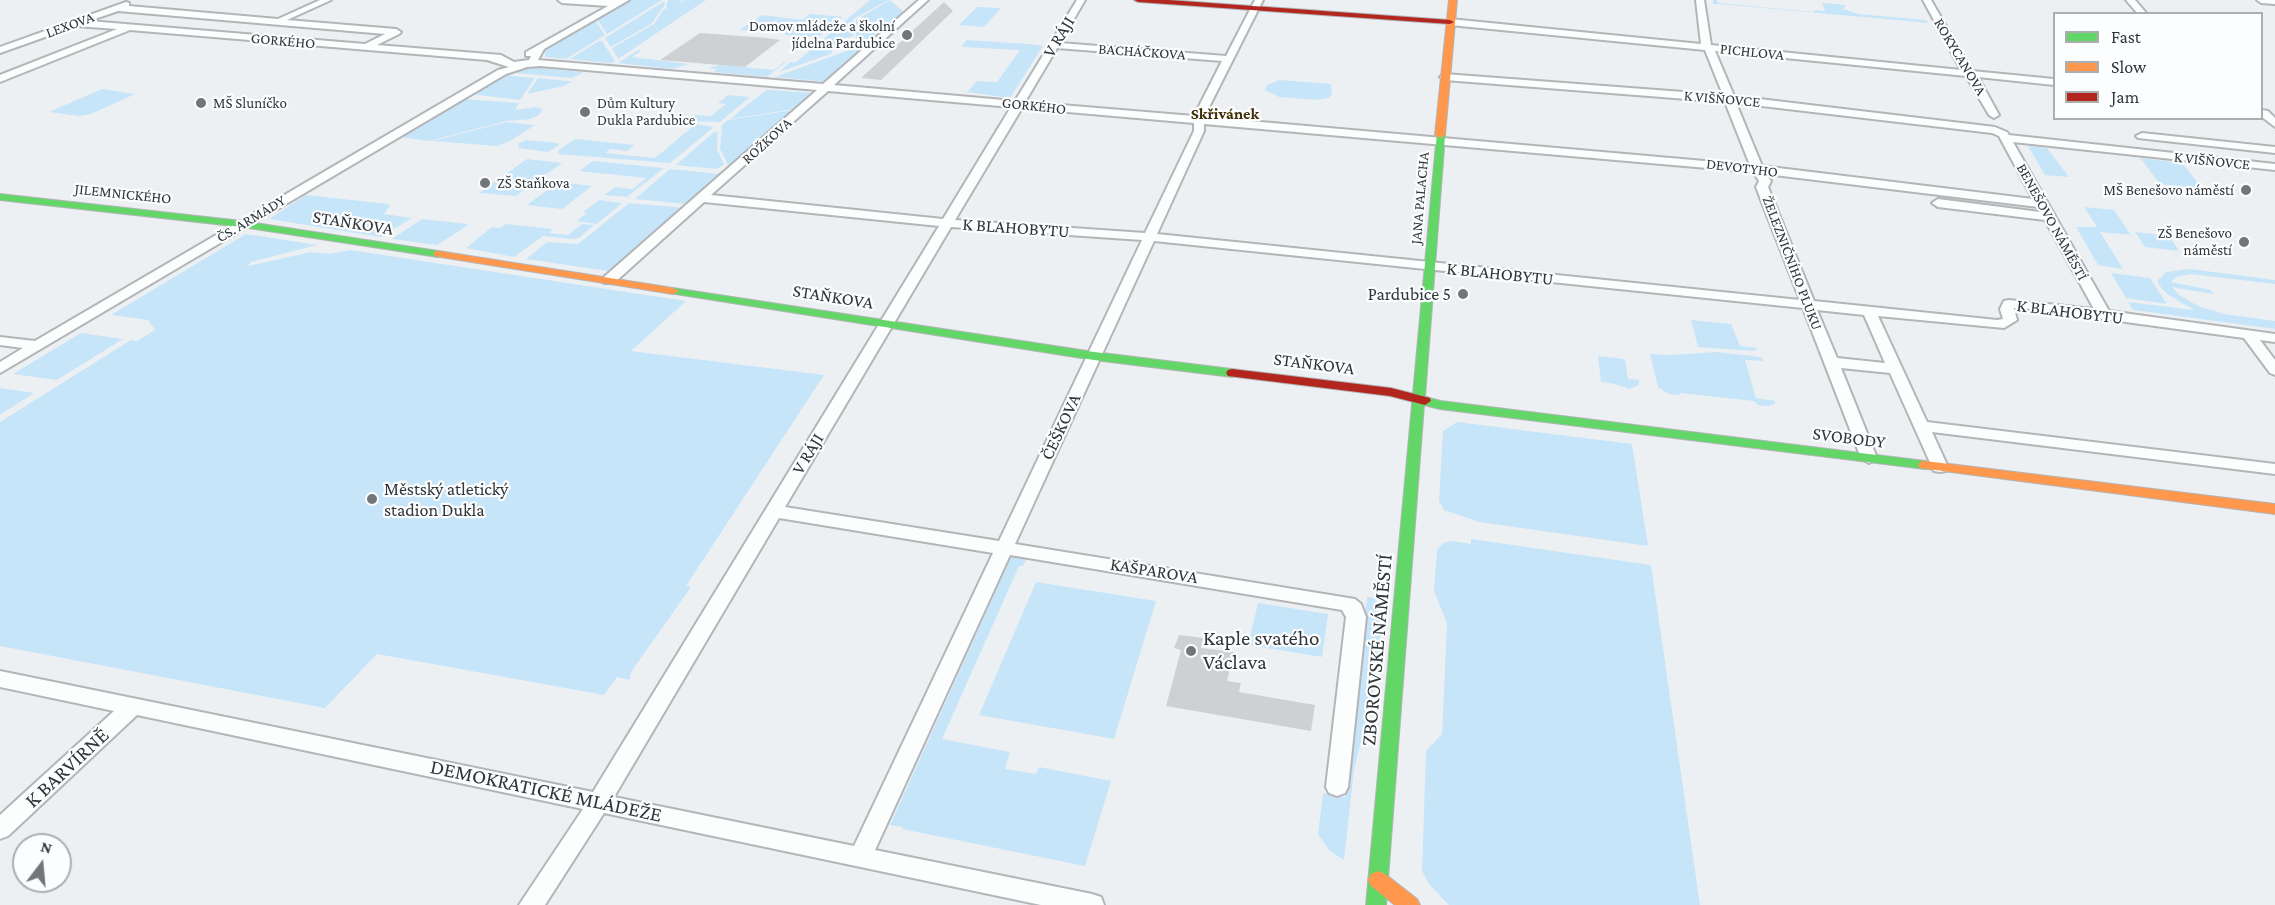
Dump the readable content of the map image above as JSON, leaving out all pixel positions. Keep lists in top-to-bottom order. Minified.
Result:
{"streets":{"street":["LEXOVA","V RÁJI","GORKÉHO","BACHÁČKOVA","PICHLOVA","ROKYCANOVA","K VIŠŇOVCE","ROŽKOVA","DEVOTYHO","JILEMNICKÉHO","JANA PALACHA","ČS. ARMÁDY","BENEŠOVO NÁMĚSTÍ","STAŇKOVA","K BLAHOBYTU","ŽELEZNIČNÍHO PLUKU","ČEŠKOVA","SVOBODY","KAŠPAROVA","ZBOROVSKÉ NÁMĚSTÍ","K BARVÍRNĚ","DEMOKRATICKÉ MLÁDEŽE"]},"crossings":[["LEXOVA","GORKÉHO"],["V RÁJI","GORKÉHO"],["V RÁJI","BACHÁČKOVA"],["V RÁJI","STAŇKOVA"],["V RÁJI","K BLAHOBYTU"],["V RÁJI","KAŠPAROVA"],["V RÁJI","DEMOKRATICKÉ MLÁDEŽE"],["GORKÉHO","ROŽKOVA"],["GORKÉHO","DEVOTYHO"],["GORKÉHO","JANA PALACHA"],["GORKÉHO","ČS. ARMÁDY"],["GORKÉHO","ČEŠKOVA"],["BACHÁČKOVA","ČEŠKOVA"],["PICHLOVA","ROKYCANOVA"],["PICHLOVA","JANA PALACHA"],["PICHLOVA","ŽELEZNIČNÍHO PLUKU"],["K VIŠŇOVCE","JANA PALACHA"],["K VIŠŇOVCE","BENEŠOVO NÁMĚSTÍ"],["K VIŠŇOVCE","ŽELEZNIČNÍHO PLUKU"],["ROŽKOVA","STAŇKOVA"],["ROŽKOVA","K BLAHOBYTU"],["DEVOTYHO","JANA PALACHA"],["DEVOTYHO","BENEŠOVO NÁMĚSTÍ"],["DEVOTYHO","ŽELEZNIČNÍHO PLUKU"],["JILEMNICKÉHO","ČS. ARMÁDY"],["JILEMNICKÉHO","STAŇKOVA"],["JANA PALACHA","STAŇKOVA"],["JANA PALACHA","K BLAHOBYTU"],["JANA PALACHA","SVOBODY"],["JANA PALACHA","ZBOROVSKÉ NÁMĚSTÍ"],["ČS. ARMÁDY","STAŇKOVA"],["BENEŠOVO NÁMĚSTÍ","K BLAHOBYTU"],["STAŇKOVA","ČEŠKOVA"],["STAŇKOVA","SVOBODY"],["STAŇKOVA","ZBOROVSKÉ NÁMĚSTÍ"],["K BLAHOBYTU","ŽELEZNIČNÍHO PLUKU"],["K BLAHOBYTU","ČEŠKOVA"],["ŽELEZNIČNÍHO PLUKU","SVOBODY"],["ČEŠKOVA","KAŠPAROVA"],["ČEŠKOVA","DEMOKRATICKÉ MLÁDEŽE"],["SVOBODY","ZBOROVSKÉ NÁMĚSTÍ"],["K BARVÍRNĚ","DEMOKRATICKÉ MLÁDEŽE"]],"districts":["Skřivánek"],"places":["Domov mládeže a školní jídelna Pardubice","MŠ Sluníčko","Dům Kultury Dukla Pardubice","ZŠ Staňkova","MŠ Benešovo náměstí","ZŠ Benešovo náměstí","Pardubice 5","Městský atletický stadion Dukla","Kaple svatého Václava"],"legend":["Fast","Slow","Jam"],"north":"top"}
